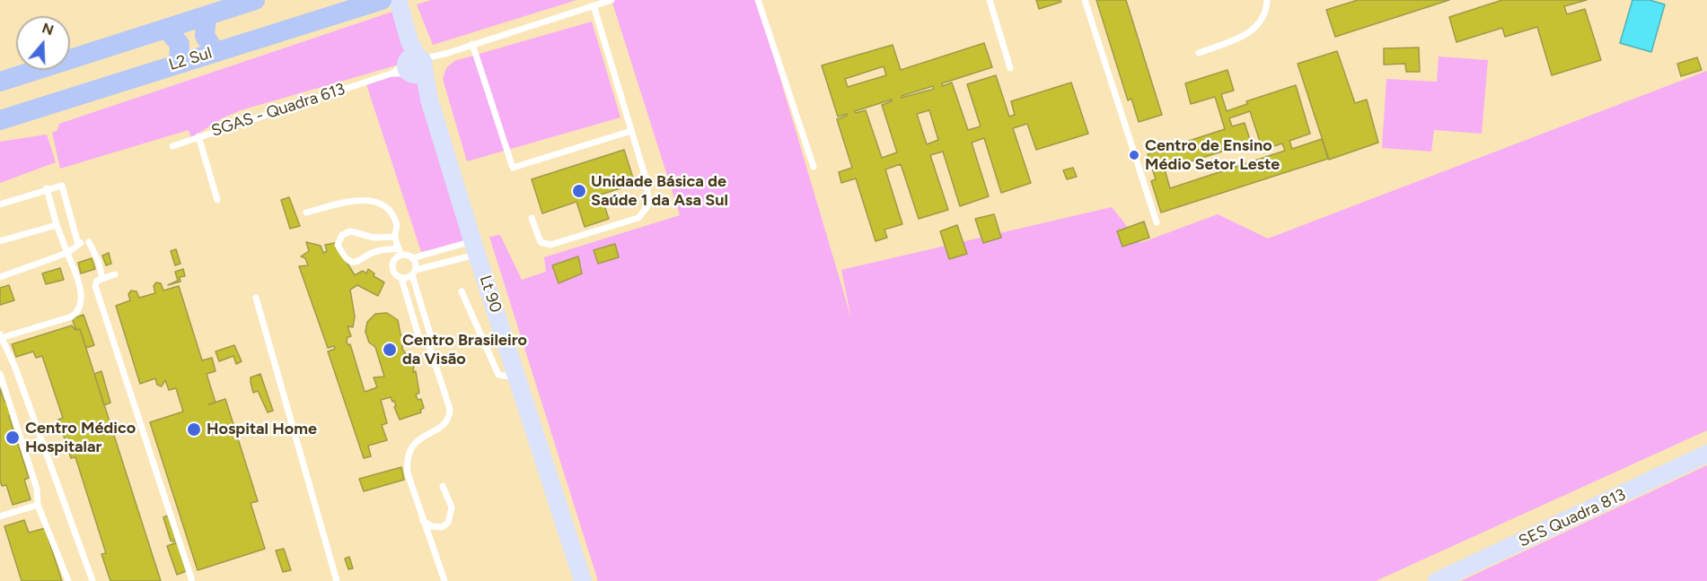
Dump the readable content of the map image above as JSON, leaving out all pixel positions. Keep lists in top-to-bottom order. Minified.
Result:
{"streets":{"main road":["L2 Sul"],"street":["Lt 90","SES Quadra 813"],"lane":["SGAS - Quadra 613"]},"crossings":[["SGAS - Quadra 613","Lt 90"]],"places":["Centro de Ensino Médio Setor Leste","Unidade Básica de Saúde 1 da Asa Sul","Centro Brasileiro da Visão","Hospital Home","Centro Médico Hospitalar"],"north":"top"}
